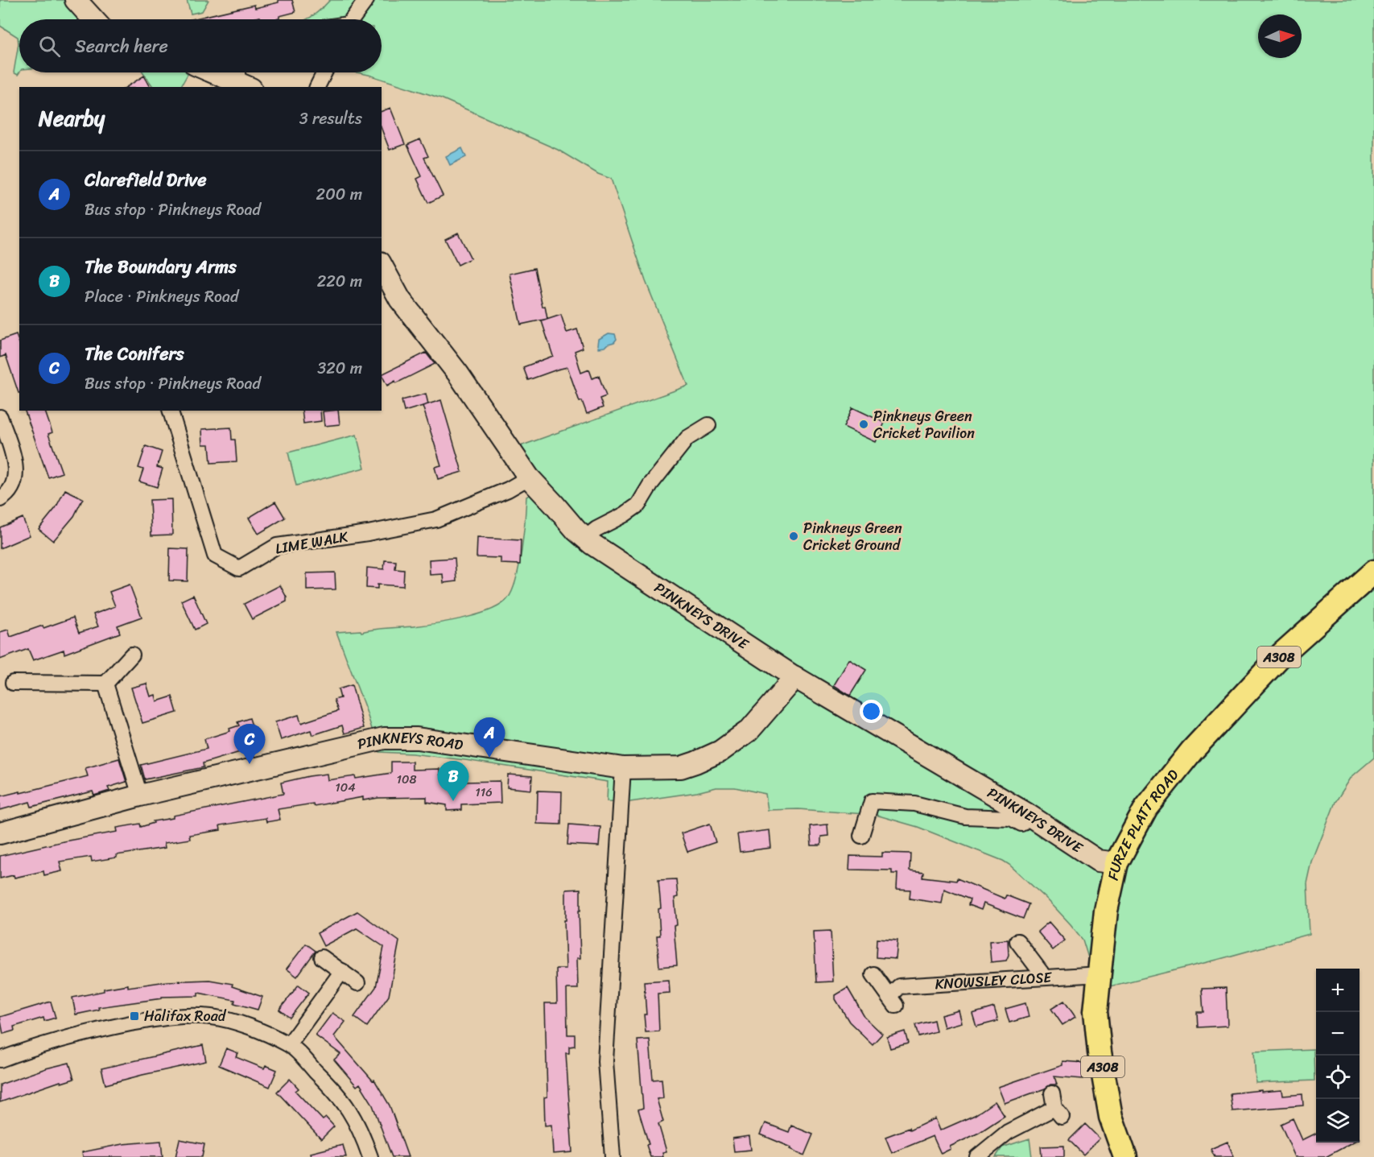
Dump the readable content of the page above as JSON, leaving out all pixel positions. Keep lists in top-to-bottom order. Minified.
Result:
{"streets":{"main road":["A308","FURZE PLATT ROAD"],"street":["LIME WALK","PINKNEYS DRIVE","PINKNEYS ROAD","KNOWSLEY CLOSE"]},"crossings":[["LIME WALK","PINKNEYS DRIVE"],["PINKNEYS DRIVE","PINKNEYS ROAD"],["PINKNEYS DRIVE","FURZE PLATT ROAD"],["FURZE PLATT ROAD","KNOWSLEY CLOSE"]],"places":{"other":["Pinkneys Green Cricket Pavilion","Pinkneys Green Cricket Ground"],"transit":["Halifax Road"]},"house_numbers":["108","104","116"],"north":"right","page":{"search":"Search here","heading":["Nearby","3 results"],"list":[{"mark":"A","name":"Clarefield Drive","note":"Bus stop · Pinkneys Road","value":"200 m"},{"mark":"B","name":"The Boundary Arms","note":"Place · Pinkneys Road","value":"220 m"},{"mark":"C","name":"The Conifers","note":"Bus stop · Pinkneys Road","value":"320 m"}],"pins":["A","C","B"],"map_buttons":["+","−"]}}
